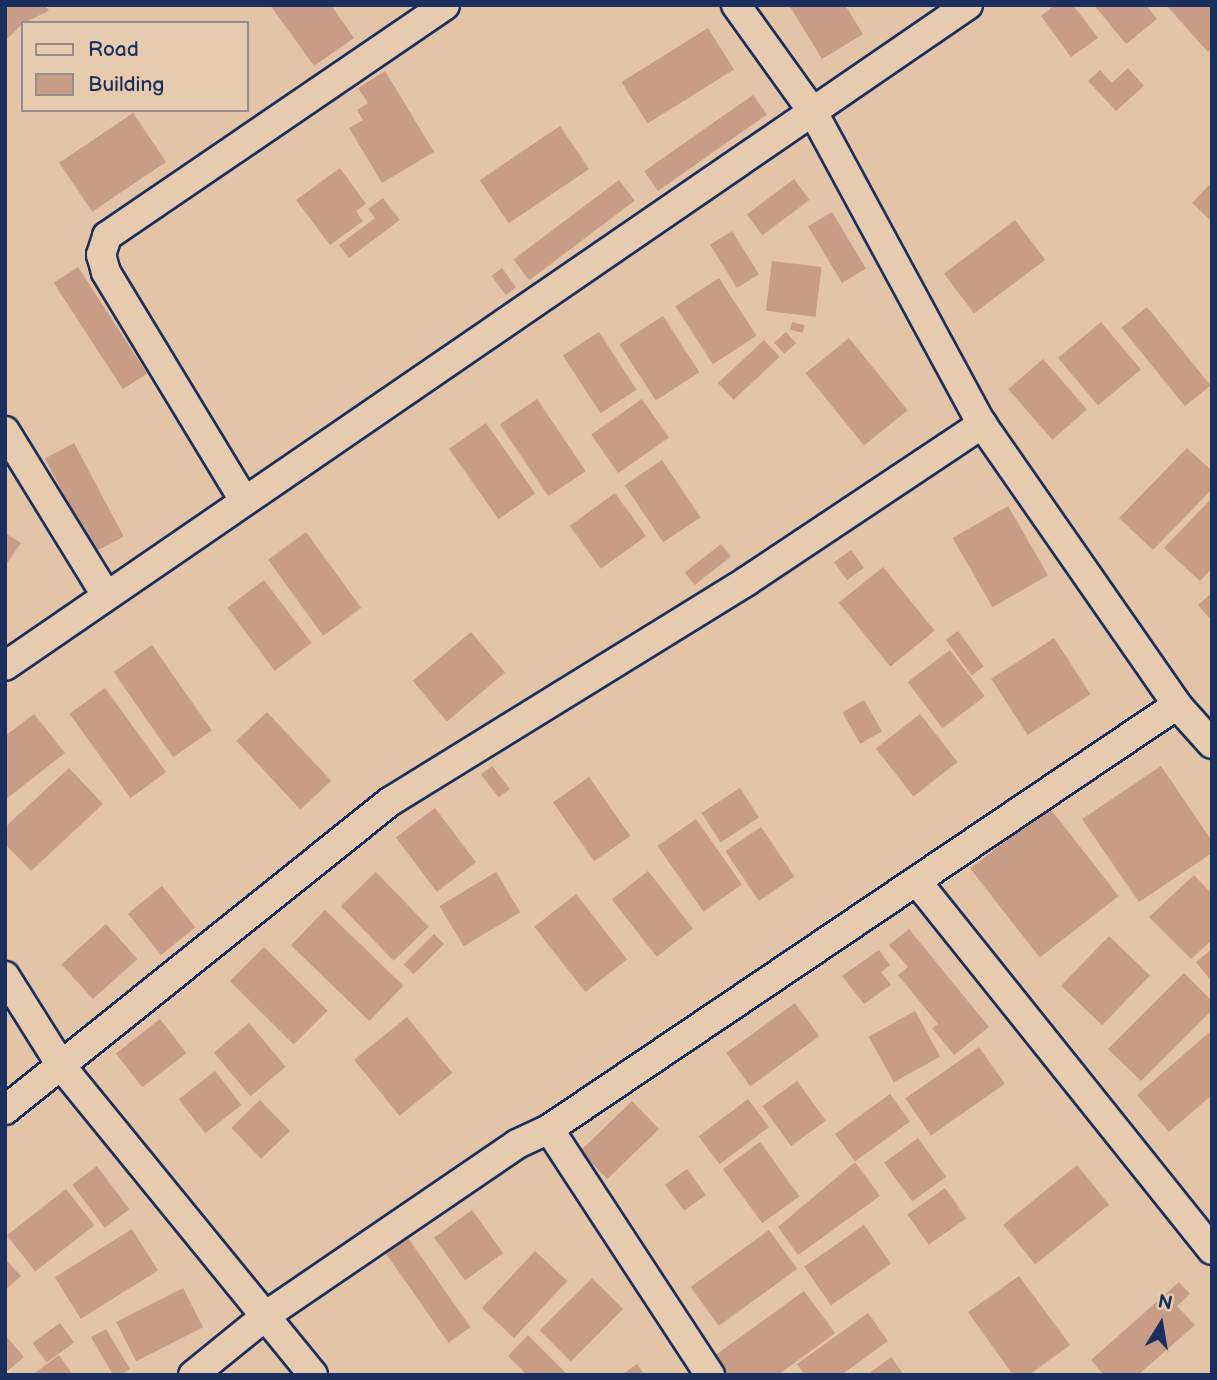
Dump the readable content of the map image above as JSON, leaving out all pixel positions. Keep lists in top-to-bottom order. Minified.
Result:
{"legend":["Road","Building"],"north":"top"}
